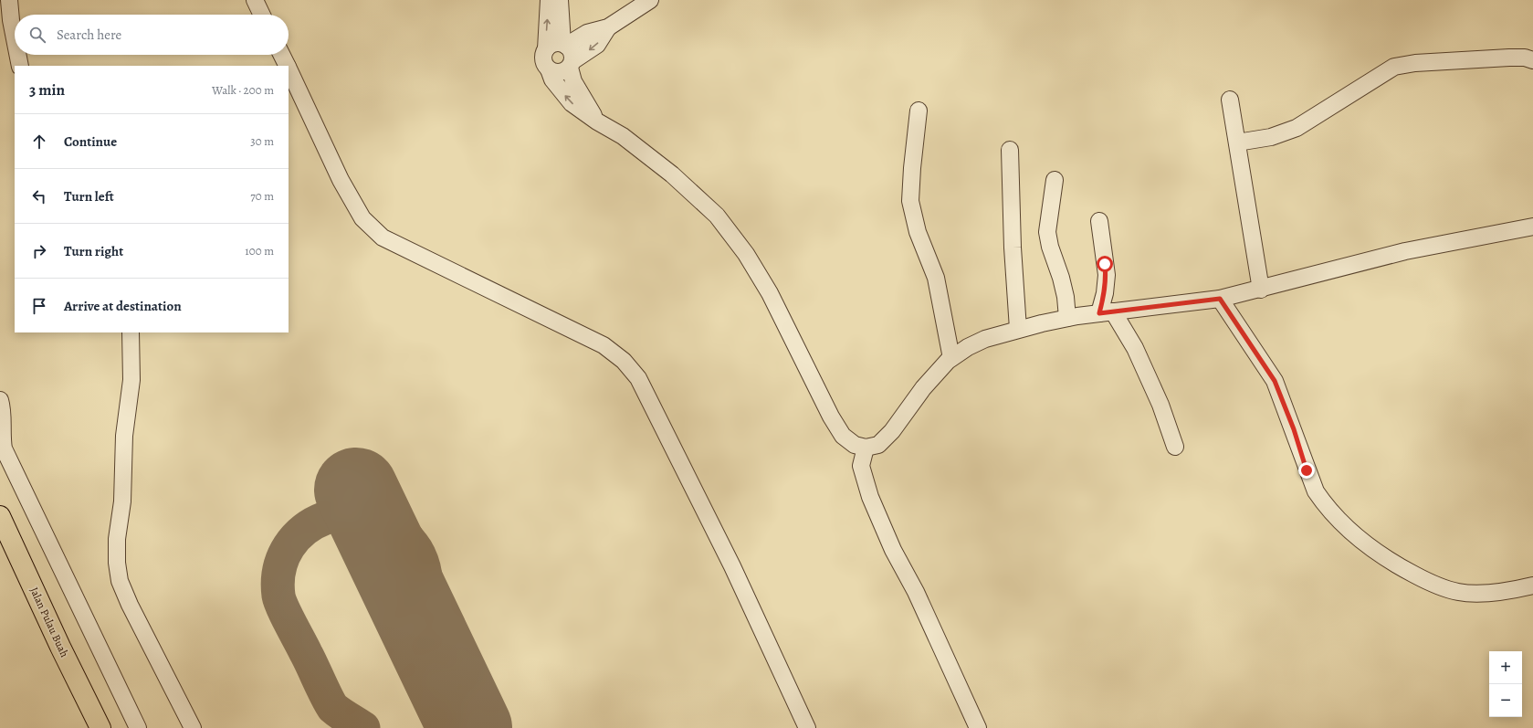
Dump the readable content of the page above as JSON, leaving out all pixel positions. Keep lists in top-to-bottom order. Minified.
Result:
{"streets":{"main road":["Jalan Pulau Buah"]},"page":{"search":"Search here","heading":["3 min","Walk · 200 m"],"list":[["Continue","30 m"],["Turn left","70 m"],["Turn right","100 m"],"Arrive at destination"],"map_buttons":["+","−"]}}
